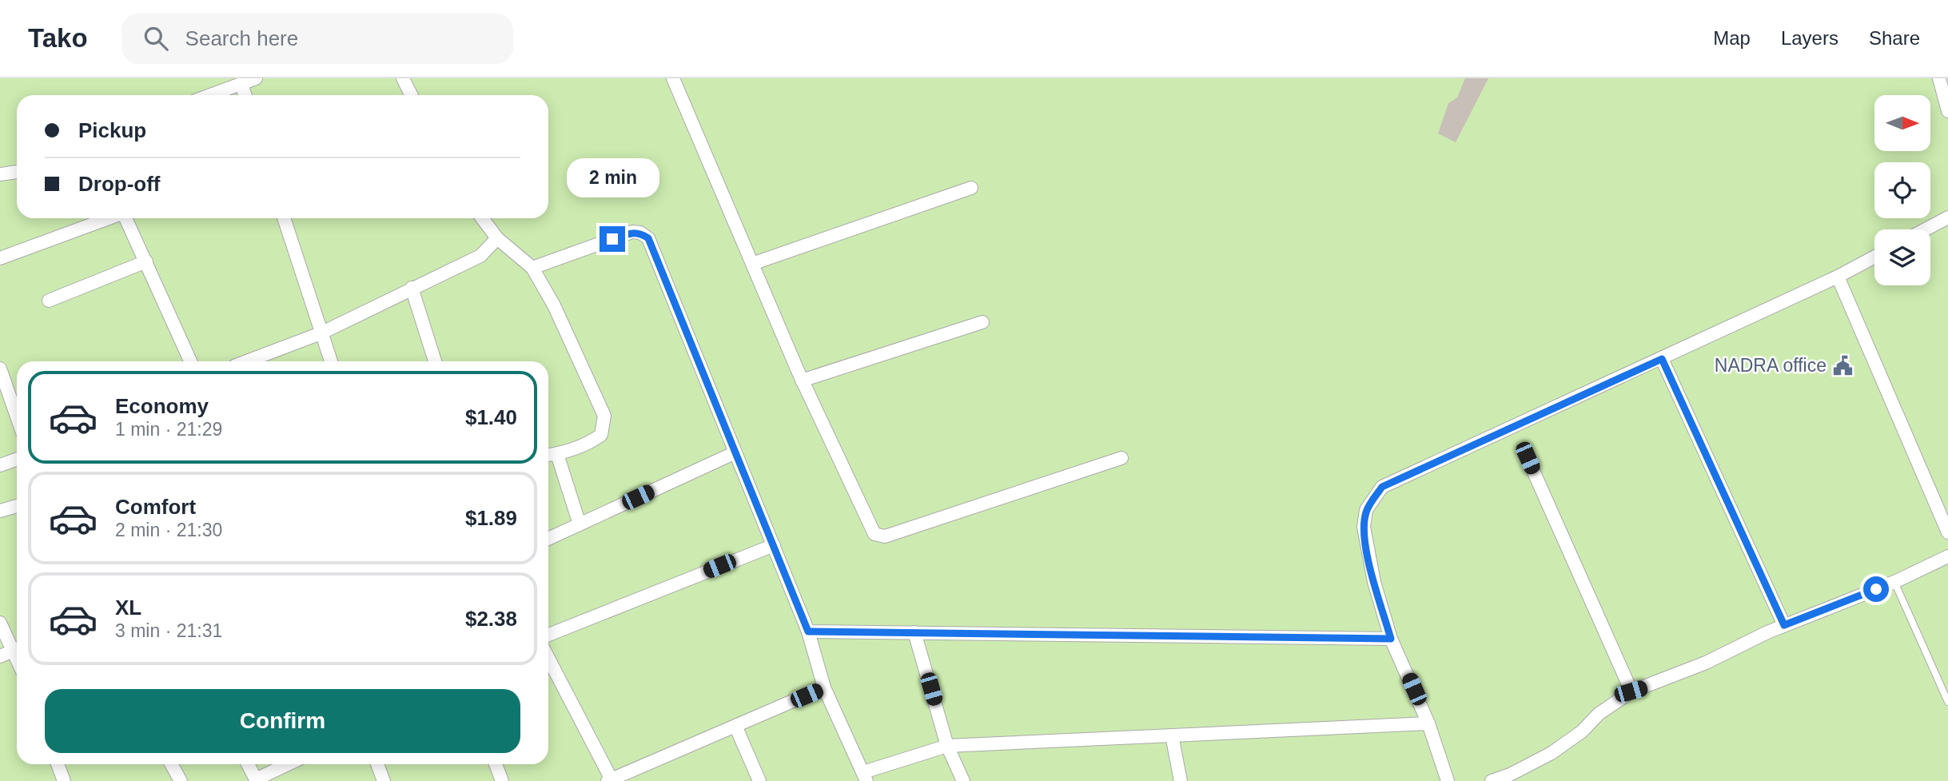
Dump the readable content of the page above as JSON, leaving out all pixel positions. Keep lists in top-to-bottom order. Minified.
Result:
{"places":{"public building":["NADRA office"]},"north":"right","page":{"header":"Tako","search":"Search here","nav":["Map","Layers","Share"],"banner":["Pickup","Drop-off"],"bubble":"2 min","list":[{"name":"Economy","note":"1 min · 21:29","value":"$1.40"},{"name":"Comfort","note":"2 min · 21:30","value":"$1.89"},{"name":"XL","note":"3 min · 21:31","value":"$2.38"}],"buttons":"Confirm"}}
